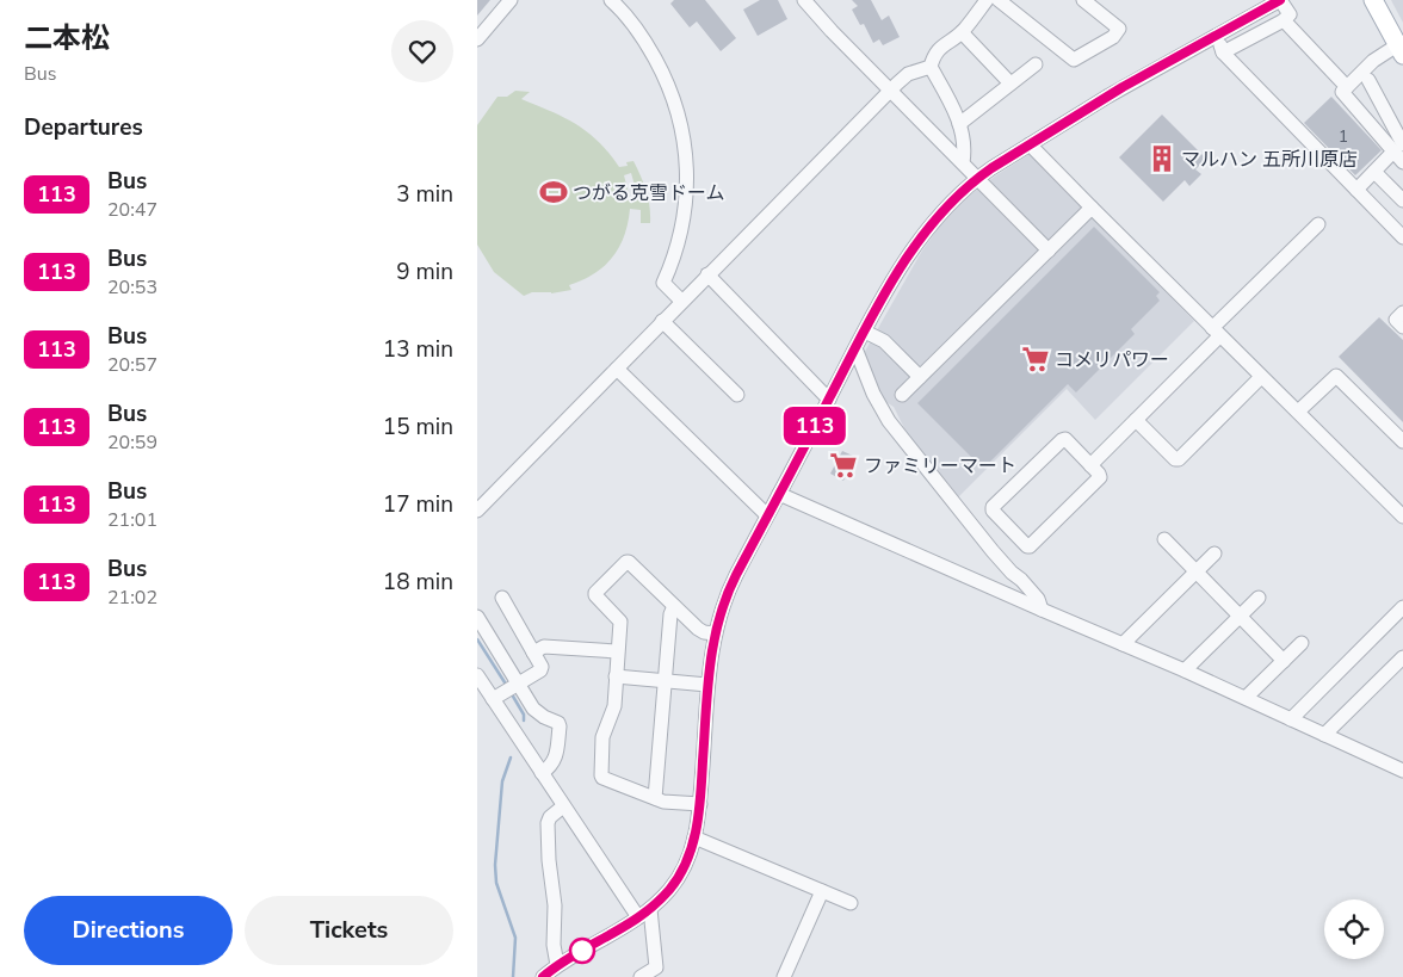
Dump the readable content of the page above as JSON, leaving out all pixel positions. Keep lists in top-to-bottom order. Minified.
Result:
{"places":{"building":["マルハン 五所川原店"],"sports":["つがる克雪ドーム"],"supermarket":["コメリパワー","ファミリーマート"]},"lines":["bus line 113"],"house_numbers":["1"],"page":{"heading":[["二本松","Bus"],"Departures"],"on_map":"113","list":[{"mark":"113","name":"Bus","note":"20:47","value":"3 min"},{"mark":"113","name":"Bus","note":"20:53","value":"9 min"},{"mark":"113","name":"Bus","note":"20:57","value":"13 min"},{"mark":"113","name":"Bus","note":"20:59","value":"15 min"},{"mark":"113","name":"Bus","note":"21:01","value":"17 min"},{"mark":"113","name":"Bus","note":"21:02","value":"18 min"}],"buttons":["Directions","Tickets"]}}
